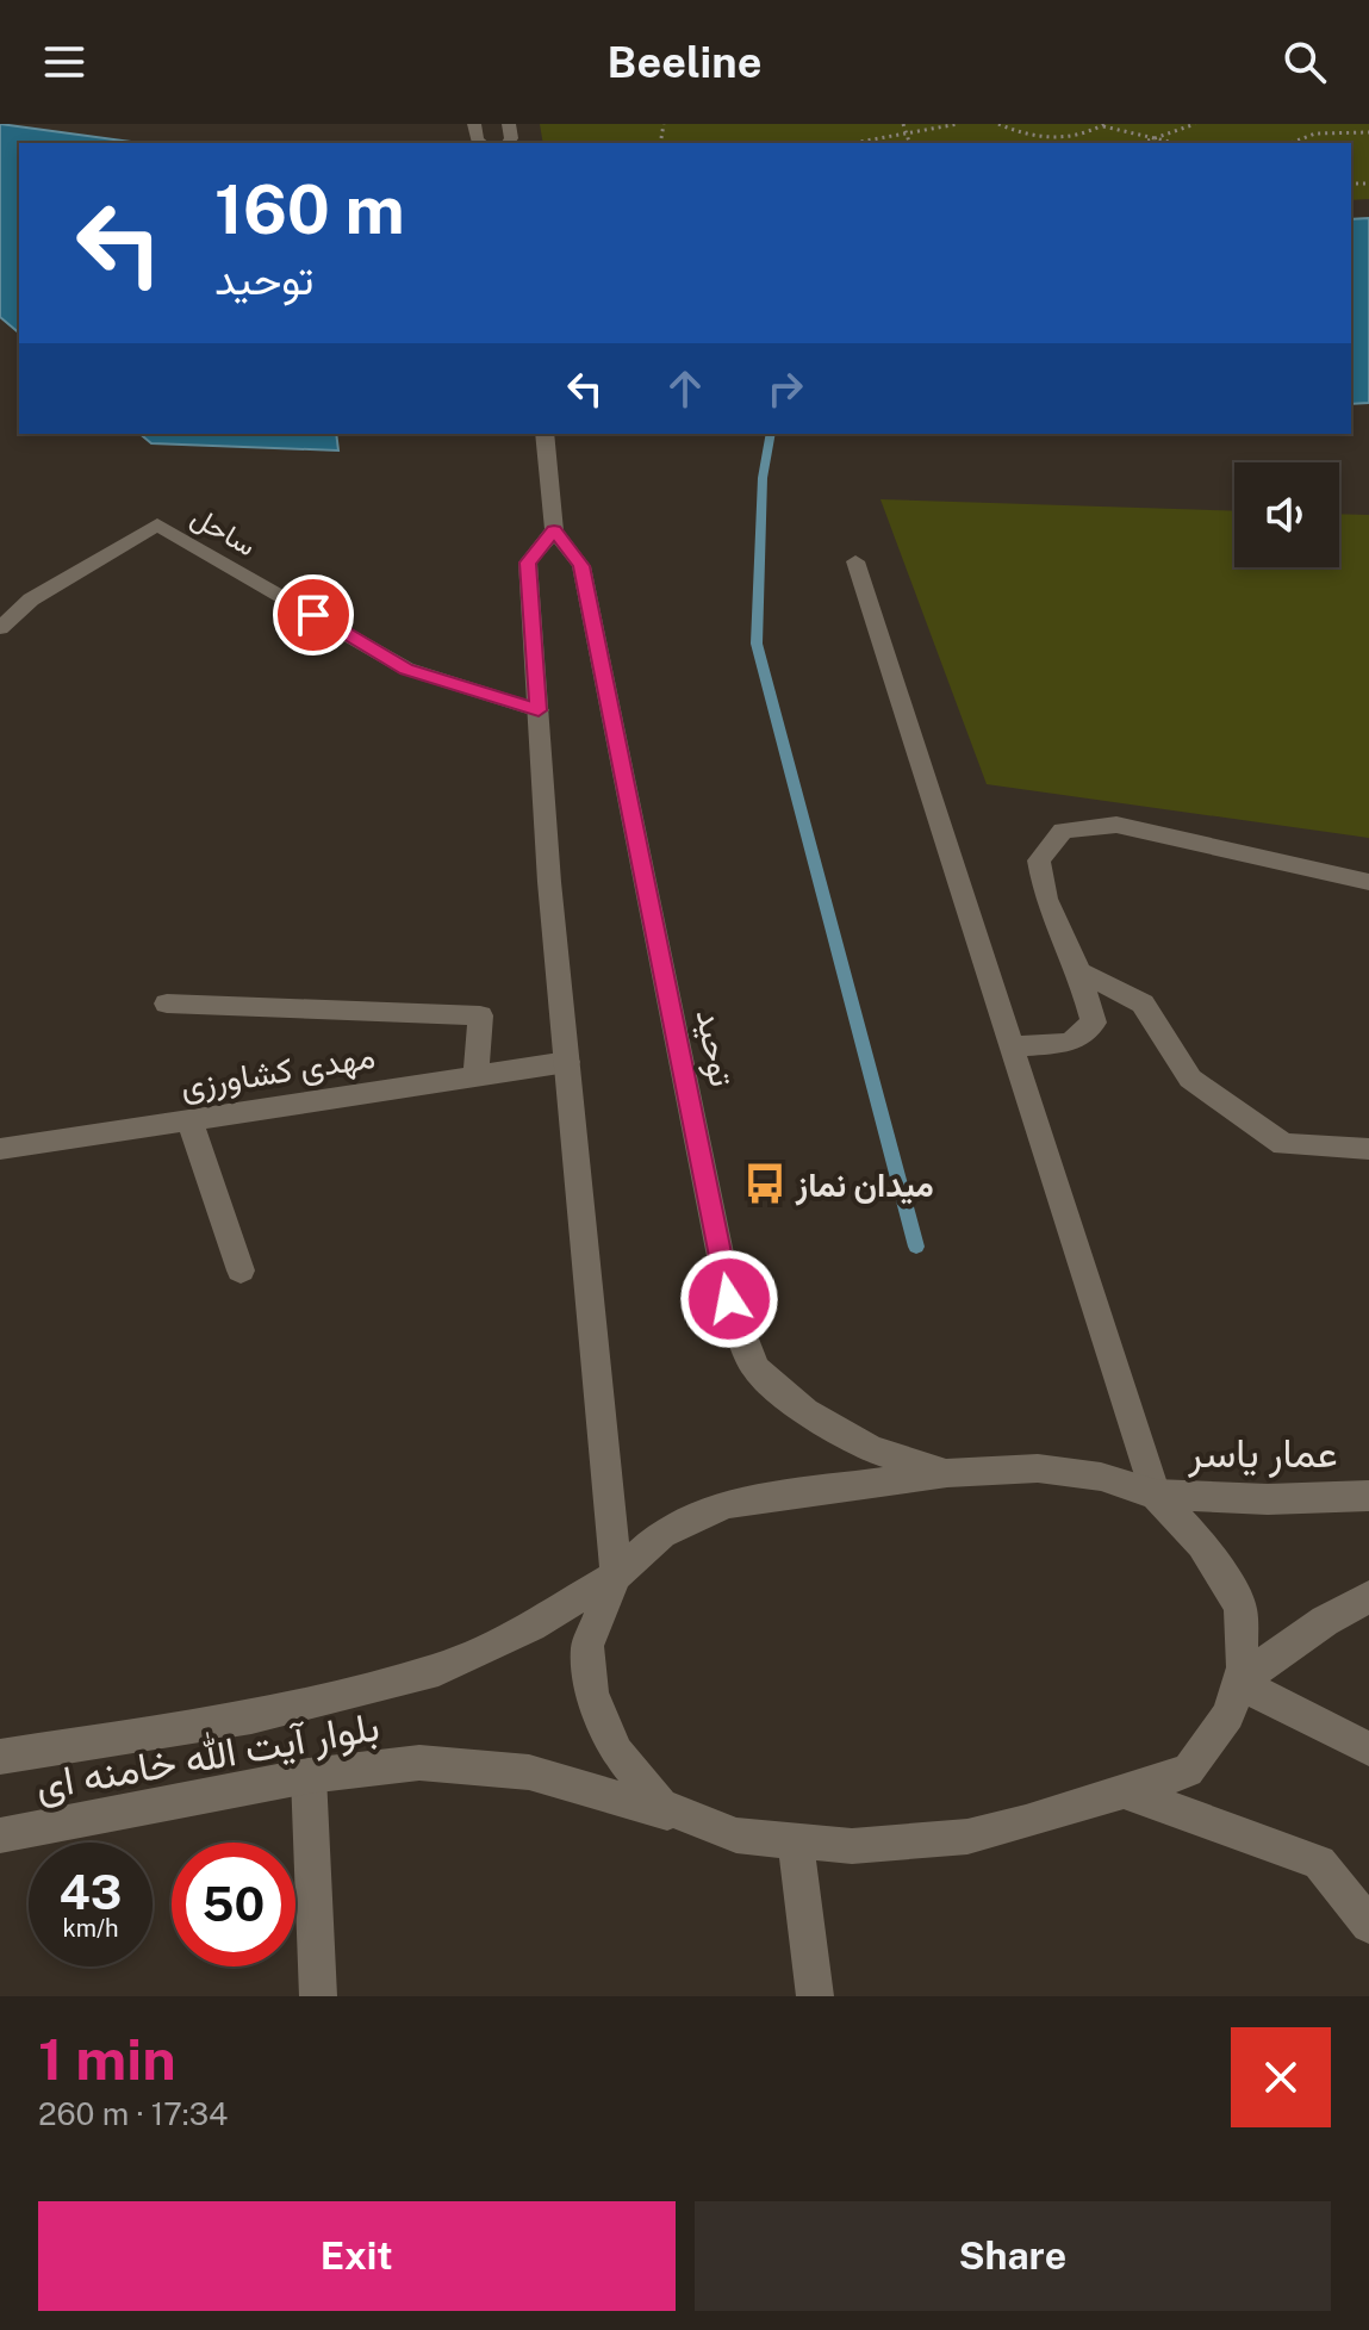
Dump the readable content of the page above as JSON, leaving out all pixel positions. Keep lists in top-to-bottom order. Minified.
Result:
{"streets":{"main road":["ساحل","توحید","مهدی کشاورزی","عمار یاسر","بلوار آیت الله خامنه ای"]},"places":{"bus stop":["میدان نماز"]},"page":{"header":"Beeline","turn":["160 m","توحید"],"speed":"43 km/h","limit":"50","heading":["1 min","260 m · 17:34"],"buttons":["Exit","Share"]}}
